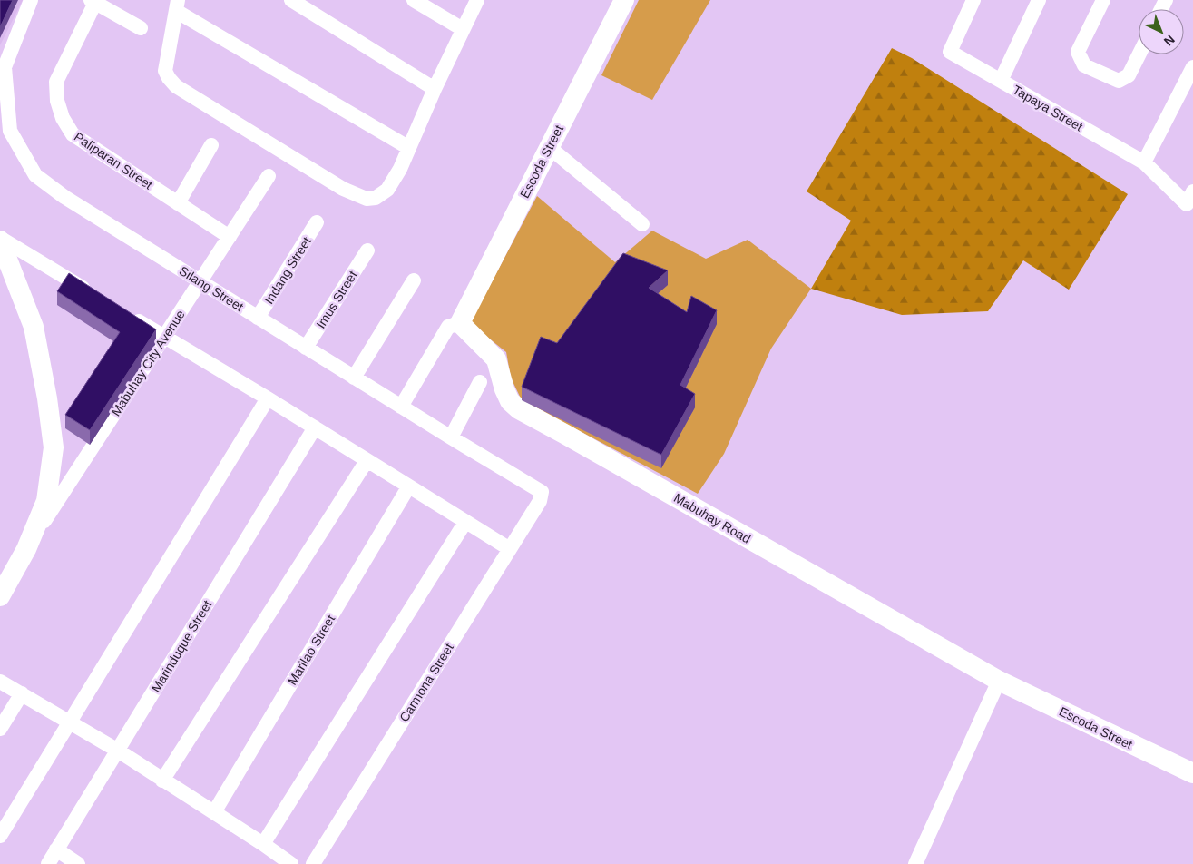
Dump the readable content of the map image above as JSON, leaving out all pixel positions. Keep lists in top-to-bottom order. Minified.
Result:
{"streets":{"street":["Tapaya Street","Paliparan Street","Escoda Street","Indang Street","Silang Street","Imus Street","Mabuhay City Avenue","Mabuhay Road","Marinduque Street","Marilao Street","Carmona Street"]},"crossings":[["Paliparan Street","Mabuhay City Avenue"],["Escoda Street","Mabuhay Road"],["Indang Street","Silang Street"],["Silang Street","Imus Street"],["Silang Street","Mabuhay City Avenue"],["Silang Street","Carmona Street"]],"north":"bottom right"}
